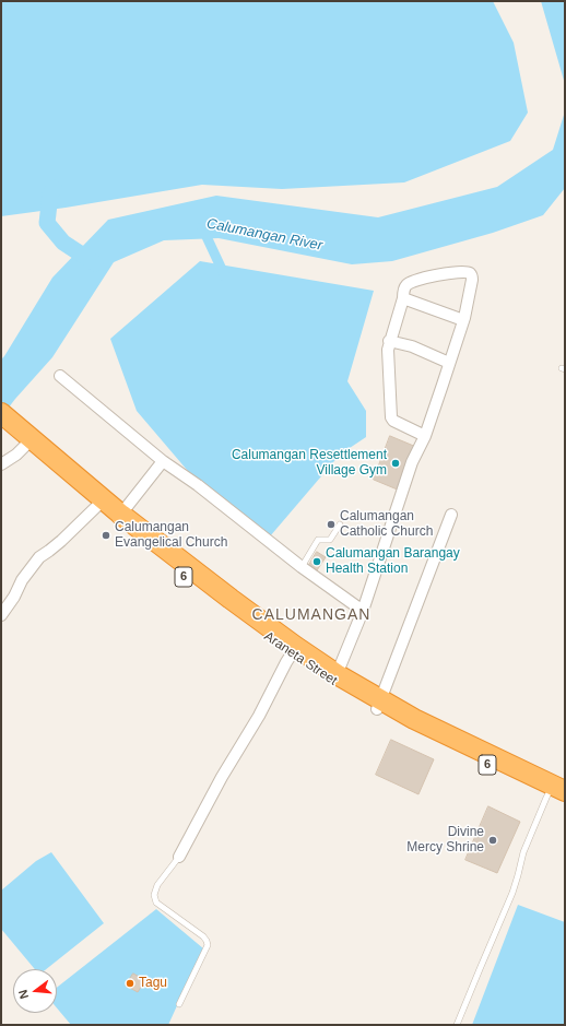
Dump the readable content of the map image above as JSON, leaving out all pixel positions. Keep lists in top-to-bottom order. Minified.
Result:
{"streets":{"highway":["6"]},"districts":["CALUMANGAN"],"water":["Calumangan River"],"places":["Calumangan Resettlement Village Gym","Calumangan Catholic Church","Calumangan Evangelical Church","Calumangan Barangay Health Station","Divine Mercy Shrine","Tagu"],"north":"left"}
